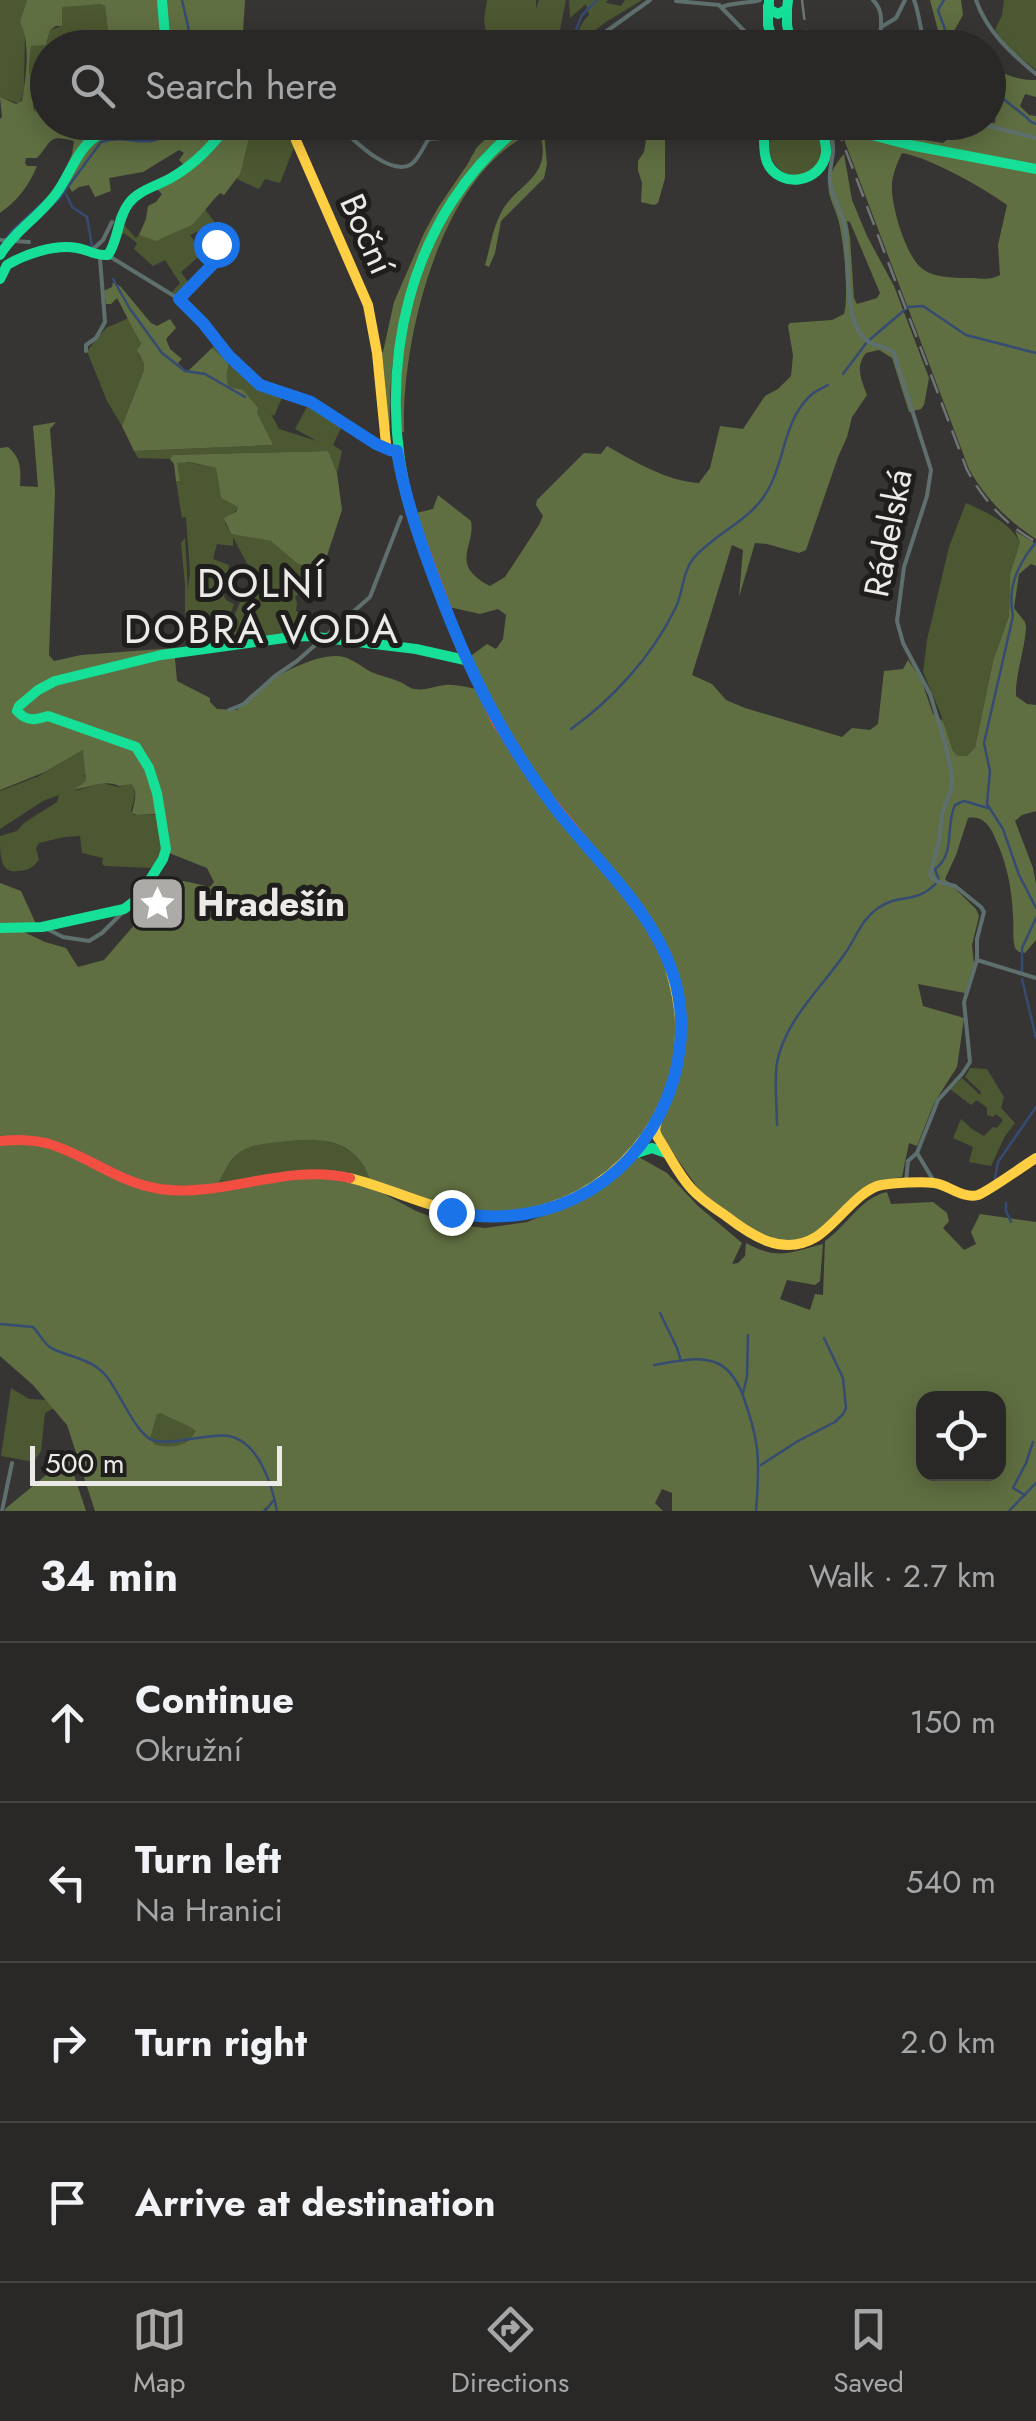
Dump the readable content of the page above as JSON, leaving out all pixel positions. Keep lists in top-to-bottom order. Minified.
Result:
{"streets":{"main road":["Boční"],"street":["Rádelská"]},"districts":["DOLNÍ DOBRÁ VODA"],"places":{"place":["Hradešín"]},"scale_bar":"500 m","page":{"search":"Search here","scale":"500 m","heading":["34 min","Walk · 2.7 km"],"list":[["Continue","Okružní","150 m"],["Turn left","Na Hranici","540 m"],["Turn right","2.0 km"],"Arrive at destination"],"nav":["Map","Directions","Saved"]}}
